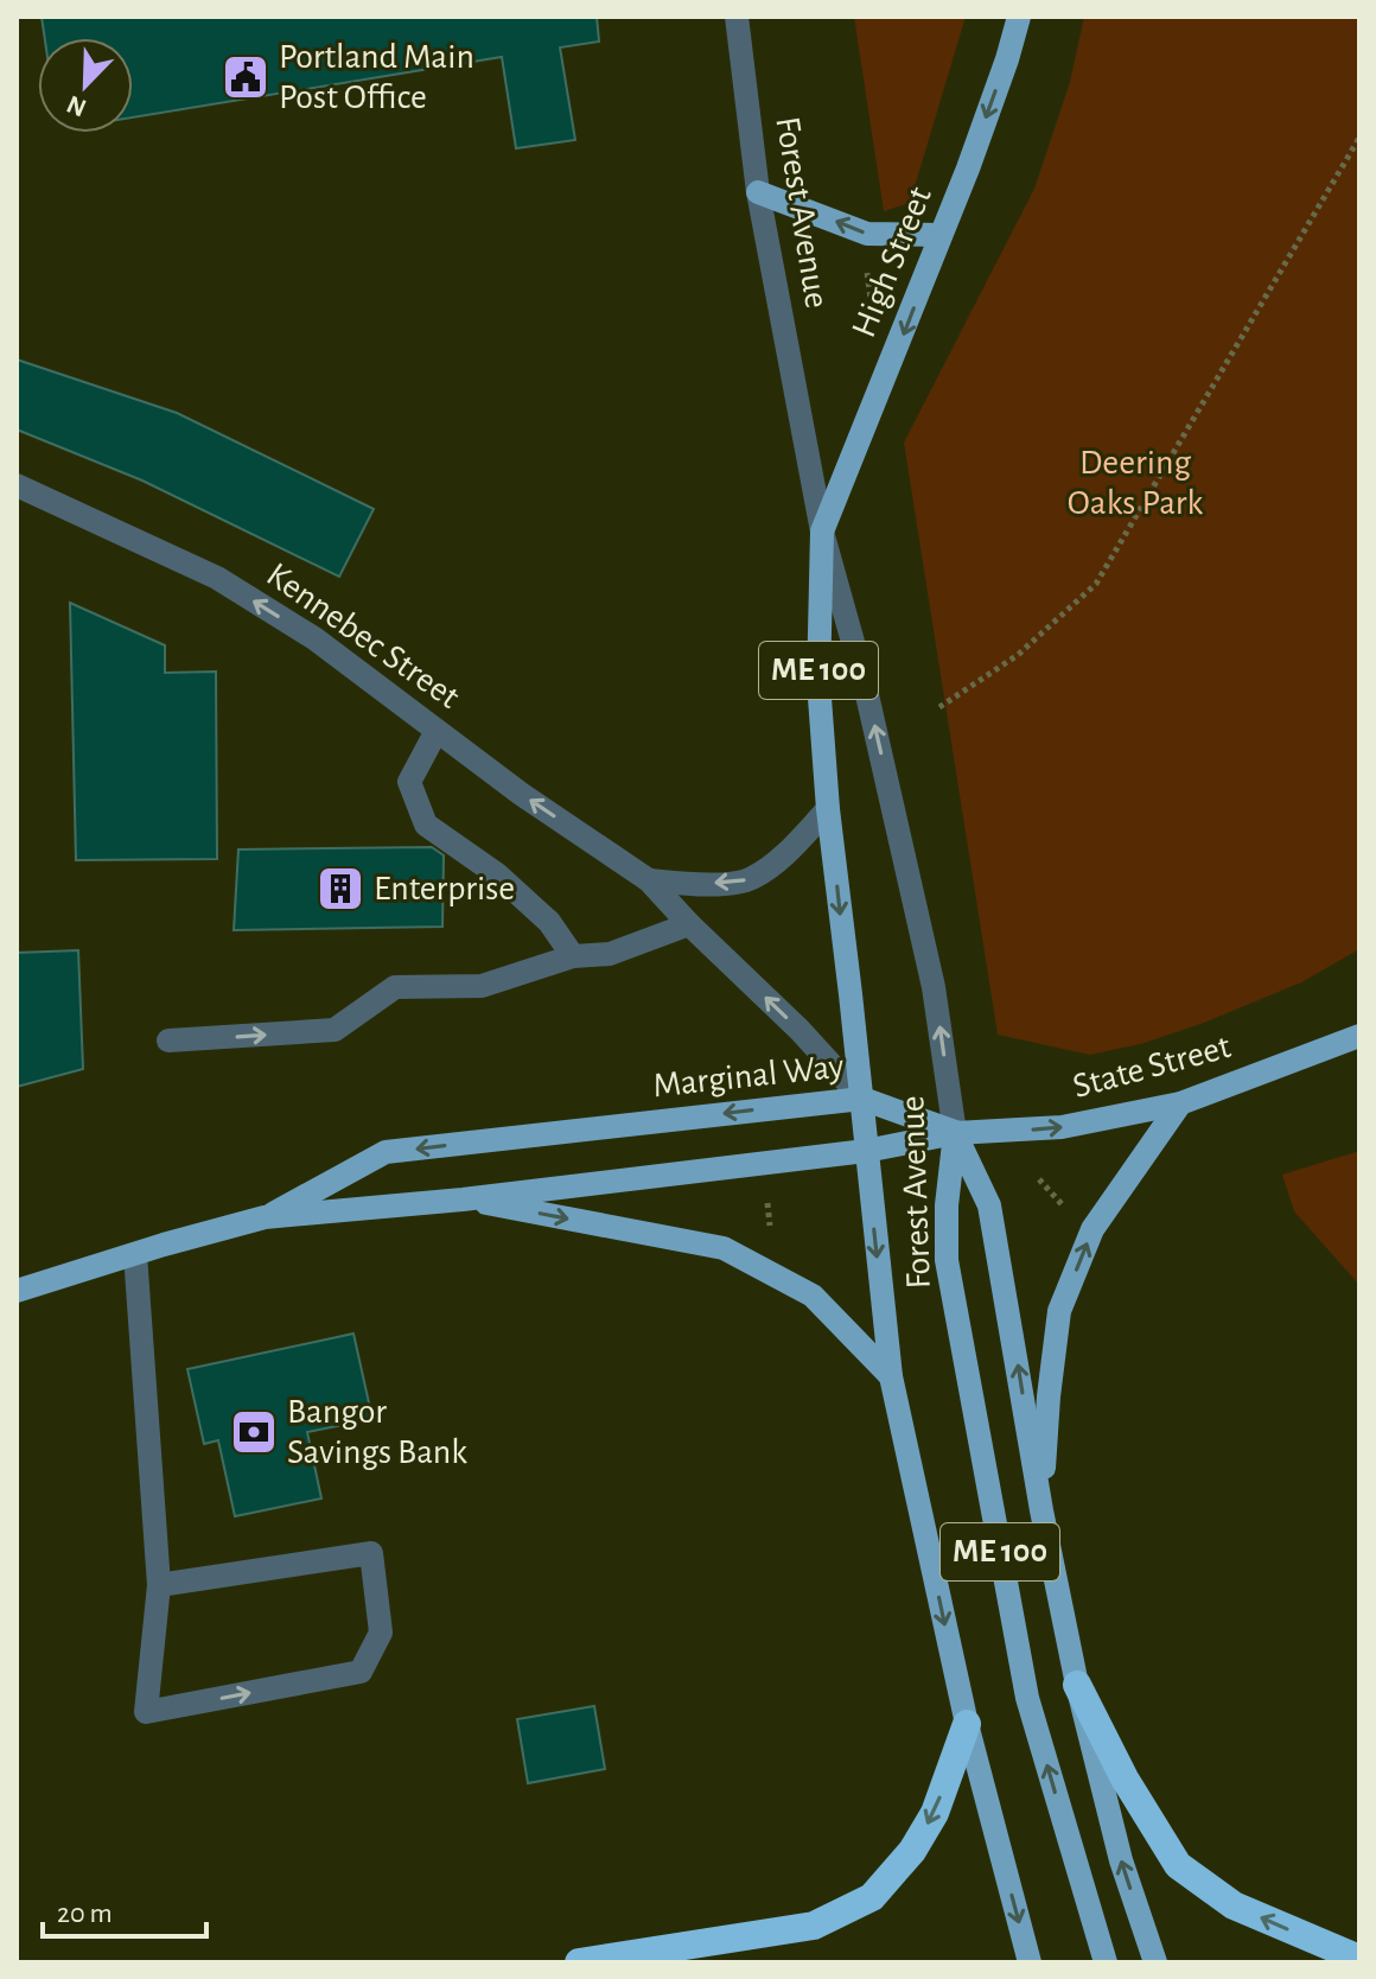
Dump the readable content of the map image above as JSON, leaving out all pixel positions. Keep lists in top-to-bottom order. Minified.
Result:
{"streets":{"main road":["Forest Avenue","High Street","ME 100","State Street","Marginal Way"],"street":["Kennebec Street"]},"crossings":[["Forest Avenue","High Street"],["Forest Avenue","Kennebec Street"],["Forest Avenue","State Street"],["Forest Avenue","Marginal Way"],["Kennebec Street","Marginal Way"],["State Street","Marginal Way"]],"one_way":["High Street","Kennebec Street","State Street"],"parks":["Deering Oaks Park"],"places":{"public building":["Portland Main Post Office"],"building":["Enterprise"],"bank":["Bangor Savings Bank"]},"scale_bar":"20 m","north":"bottom left"}
